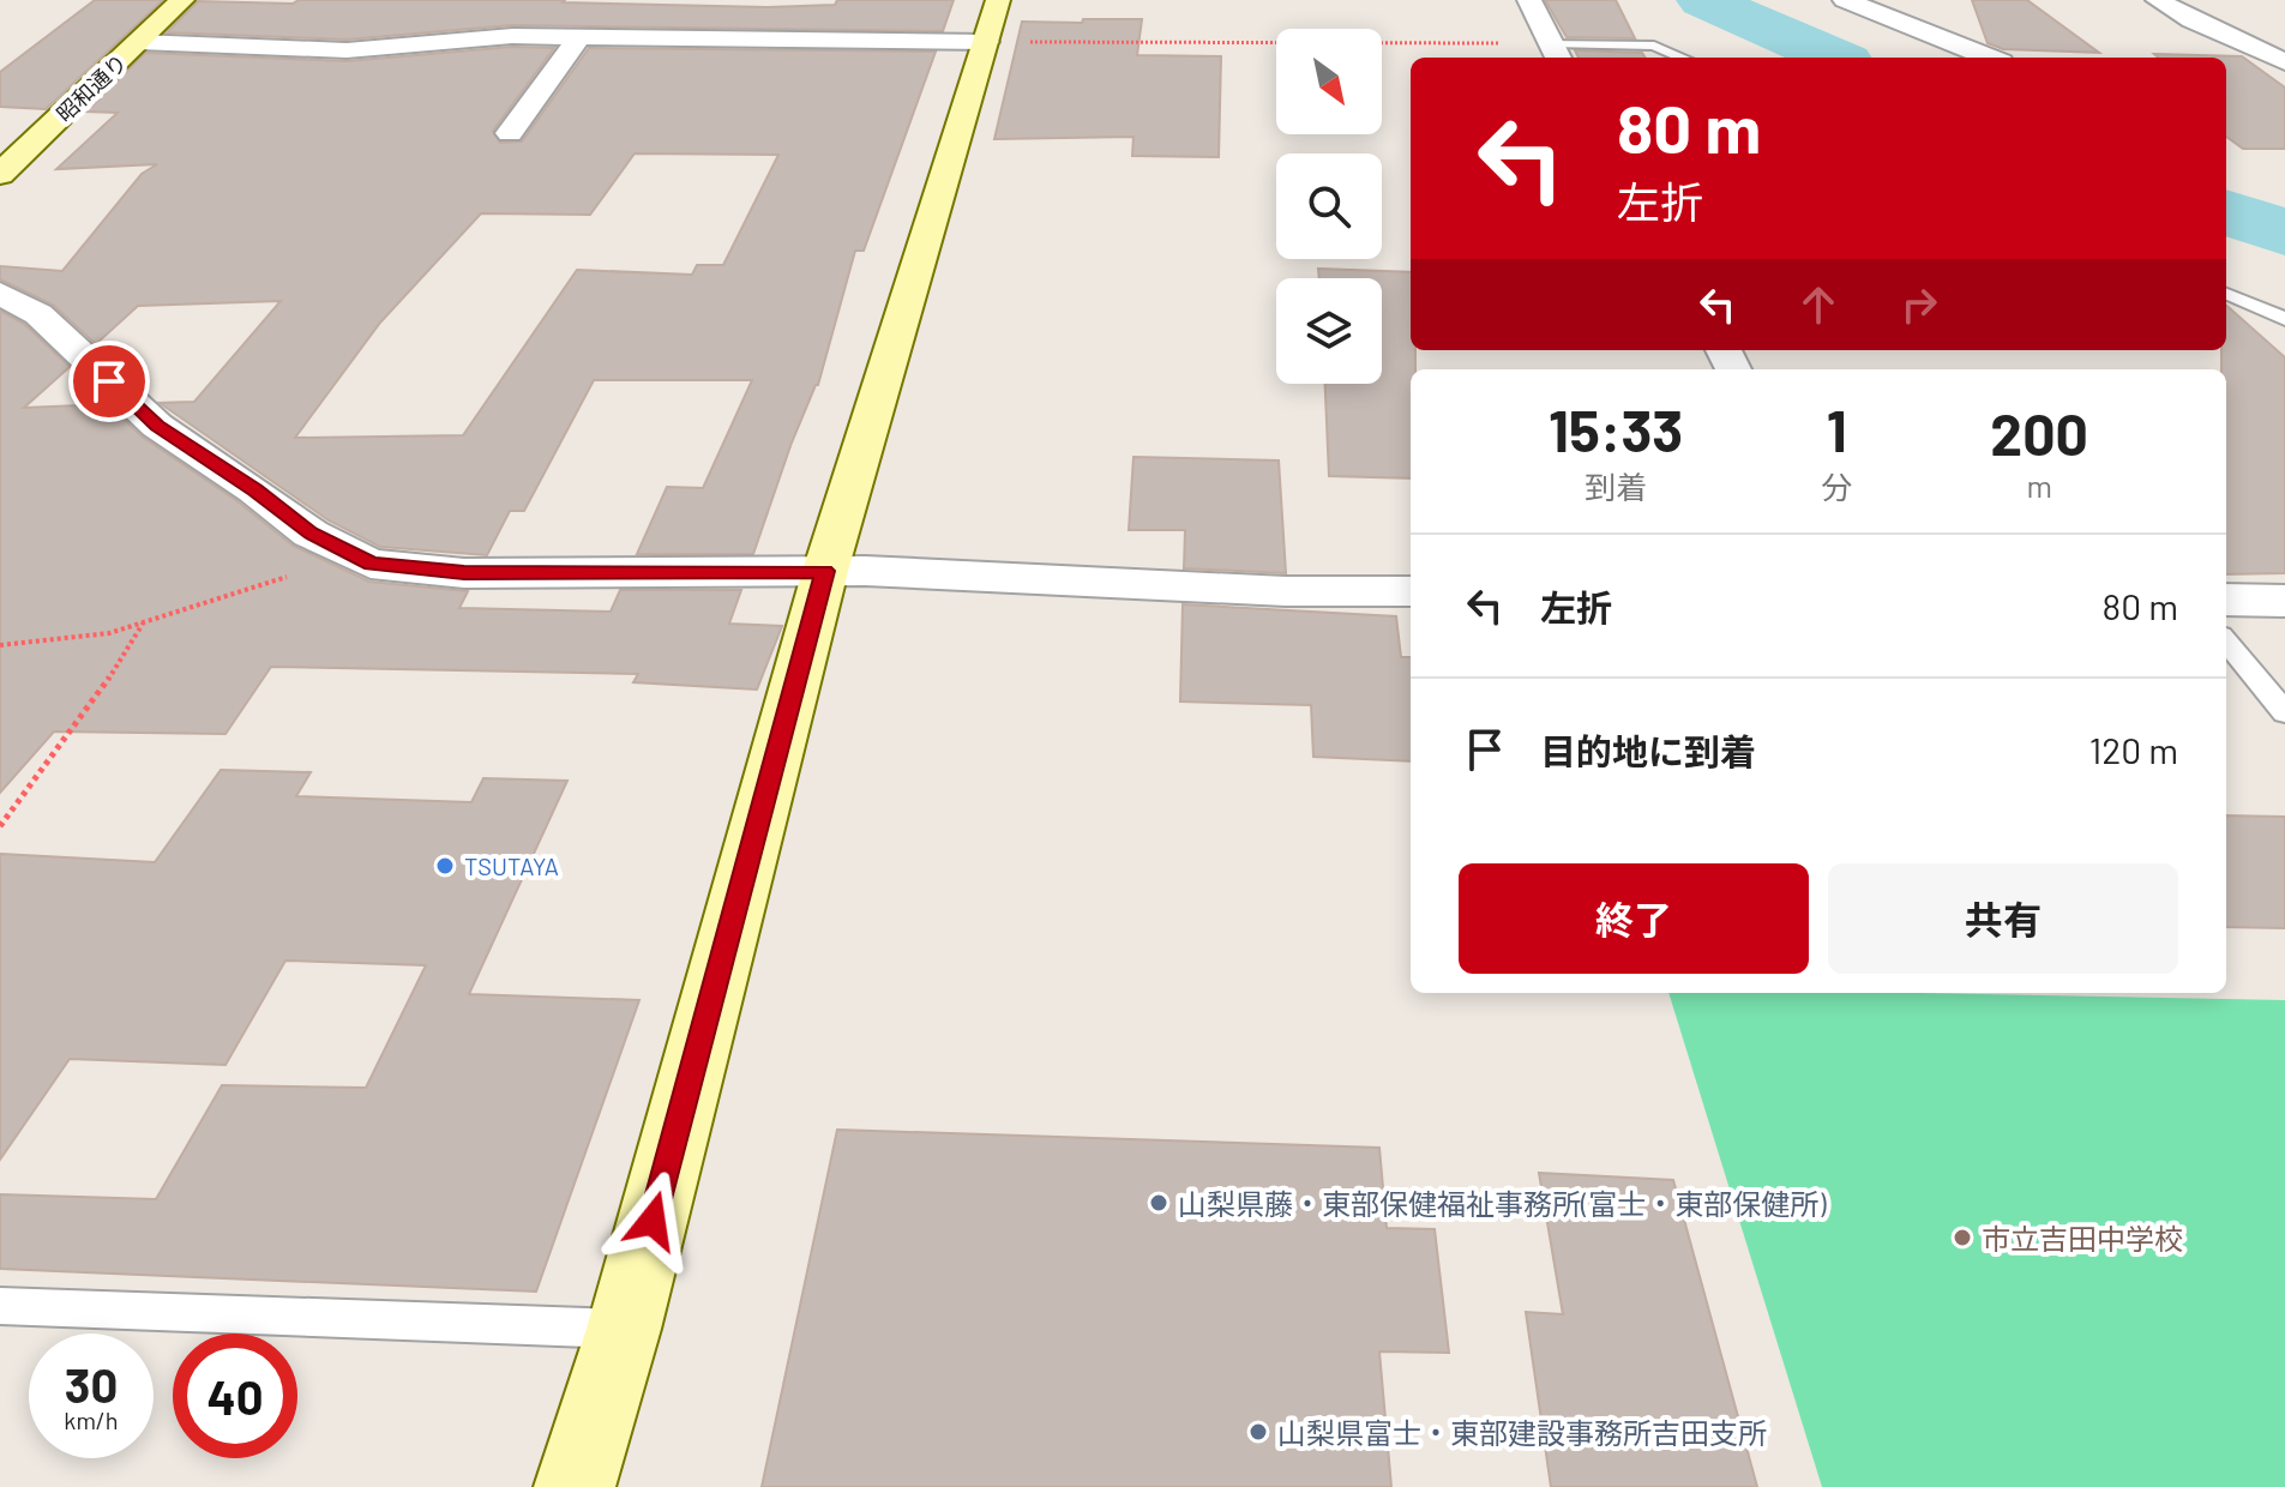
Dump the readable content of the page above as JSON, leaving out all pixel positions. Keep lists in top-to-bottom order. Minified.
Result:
{"streets":{"street":["昭和通り"]},"places":["TSUTAYA","山梨県藤・東部保健福祉事務所(富士・東部保健所)","市立吉田中学校","山梨県富士・東部建設事務所吉田支所"],"north":"bottom right","page":{"turn":["80 m","左折"],"eta":["15:33","到着","1","分","200","m"],"list":[{"name":"左折","value":"80 m"},{"name":"目的地に到着","value":"120 m"}],"buttons":["終了","共有"],"speed":"30 km/h","limit":"40"}}
